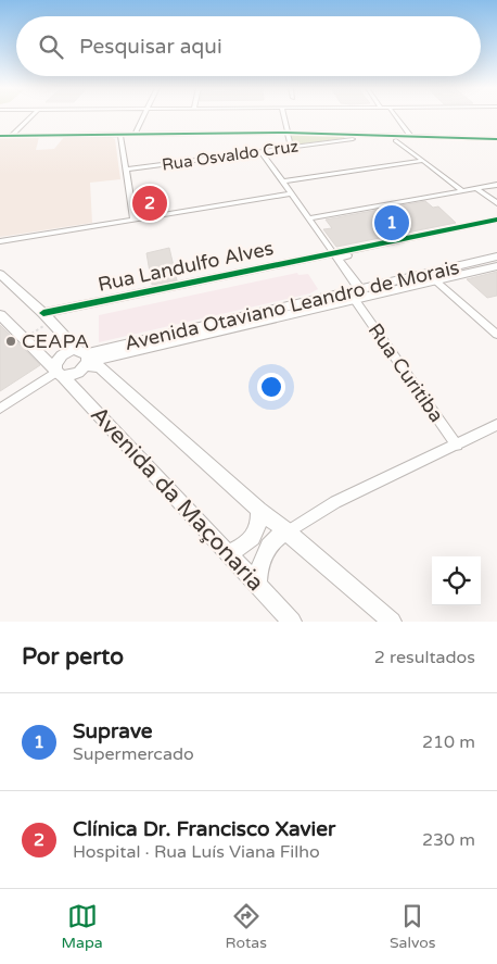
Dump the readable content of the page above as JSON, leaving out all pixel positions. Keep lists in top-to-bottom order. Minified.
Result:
{"streets":{"street":["Rua Osvaldo Cruz","Rua Landulfo Alves","Avenida Otaviano Leandro de Morais","Rua Curitiba","Avenida da Maçonaria"]},"crossings":[["Avenida Otaviano Leandro de Morais","Rua Curitiba"]],"places":["CEAPA"],"page":{"search":"Pesquisar aqui","pins":["2","1"],"heading":["Por perto","2 resultados"],"list":[{"mark":"1","name":"Suprave","note":"Supermercado","value":"210 m"},{"mark":"2","name":"Clínica Dr. Francisco Xavier","note":"Hospital · Rua Luís Viana Filho","value":"230 m"}],"nav":["Mapa","Rotas","Salvos"]}}
